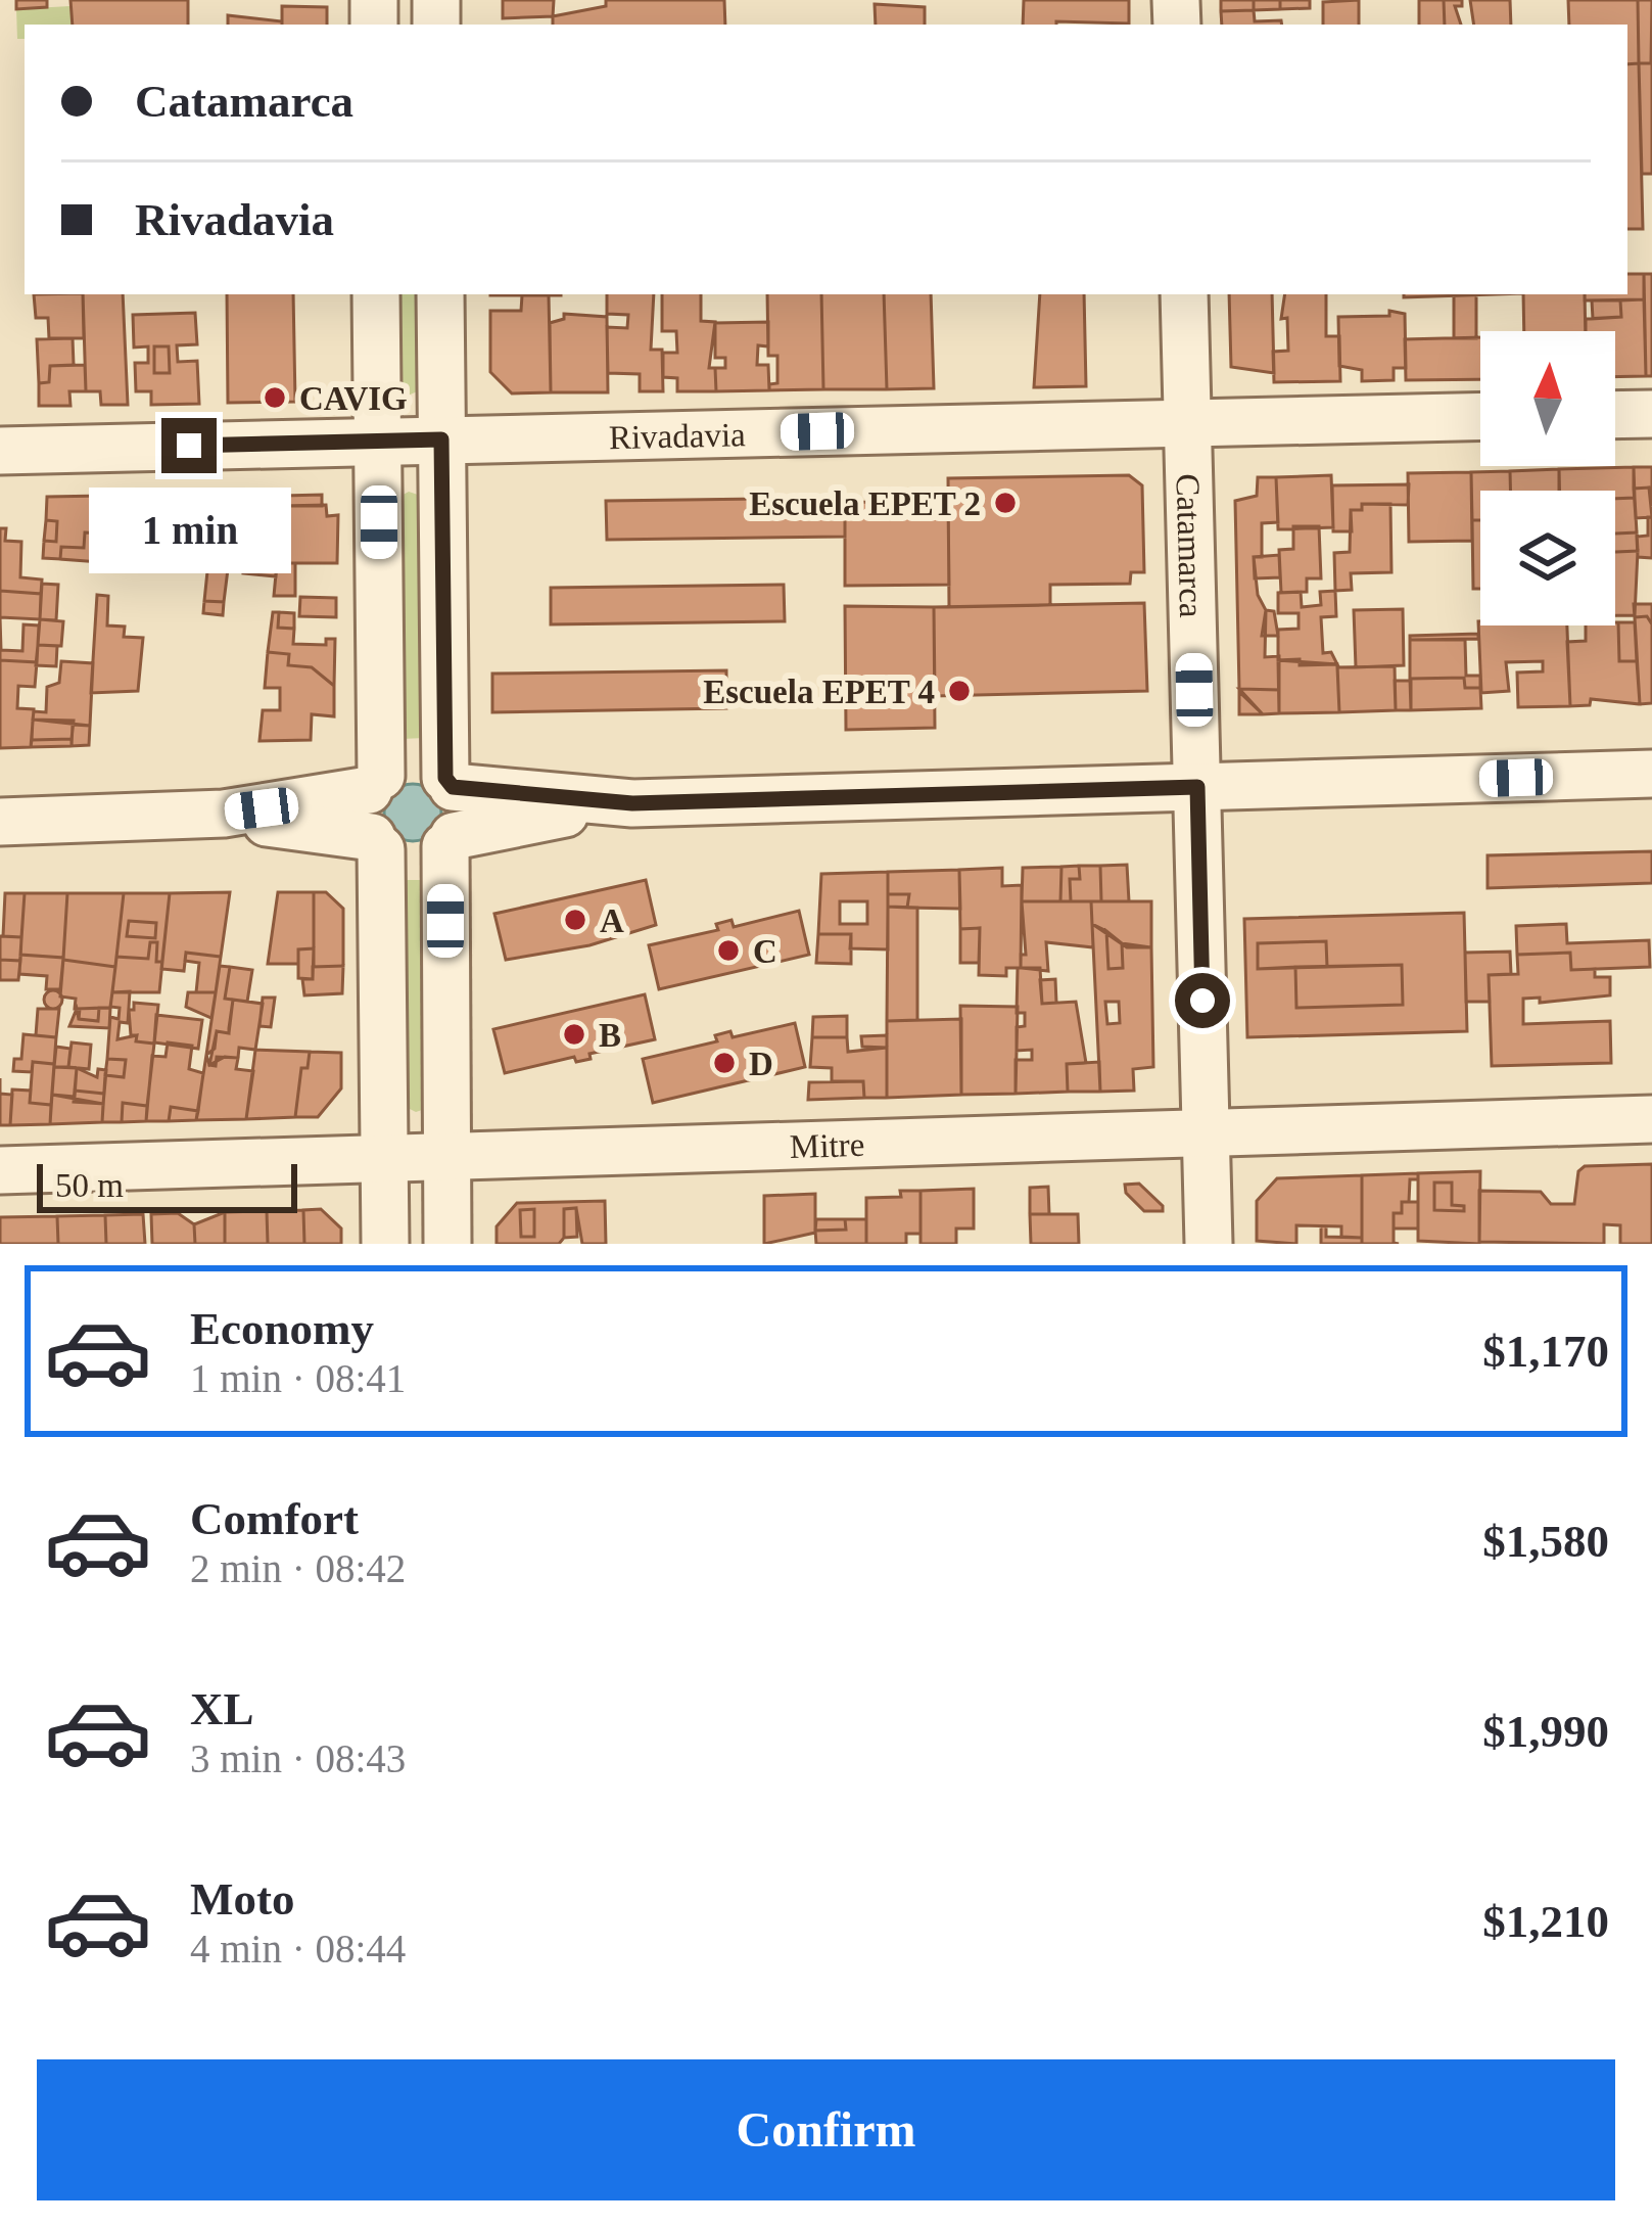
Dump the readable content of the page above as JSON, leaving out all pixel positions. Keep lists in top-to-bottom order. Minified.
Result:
{"streets":{"street":["Rivadavia","Catamarca","Mitre"]},"crossings":[["Rivadavia","Catamarca"],["Catamarca","Mitre"]],"places":["CAVIG","Escuela EPET 2","Escuela EPET 4","A","C","B","D"],"scale_bar":"50 m","north":"top","page":{"banner":["Catamarca","Rivadavia"],"bubble":"1 min","scale":"50 m","list":[{"name":"Economy","note":"1 min · 08:41","value":"$1,170"},{"name":"Comfort","note":"2 min · 08:42","value":"$1,580"},{"name":"XL","note":"3 min · 08:43","value":"$1,990"},{"name":"Moto","note":"4 min · 08:44","value":"$1,210"}],"buttons":"Confirm"}}
